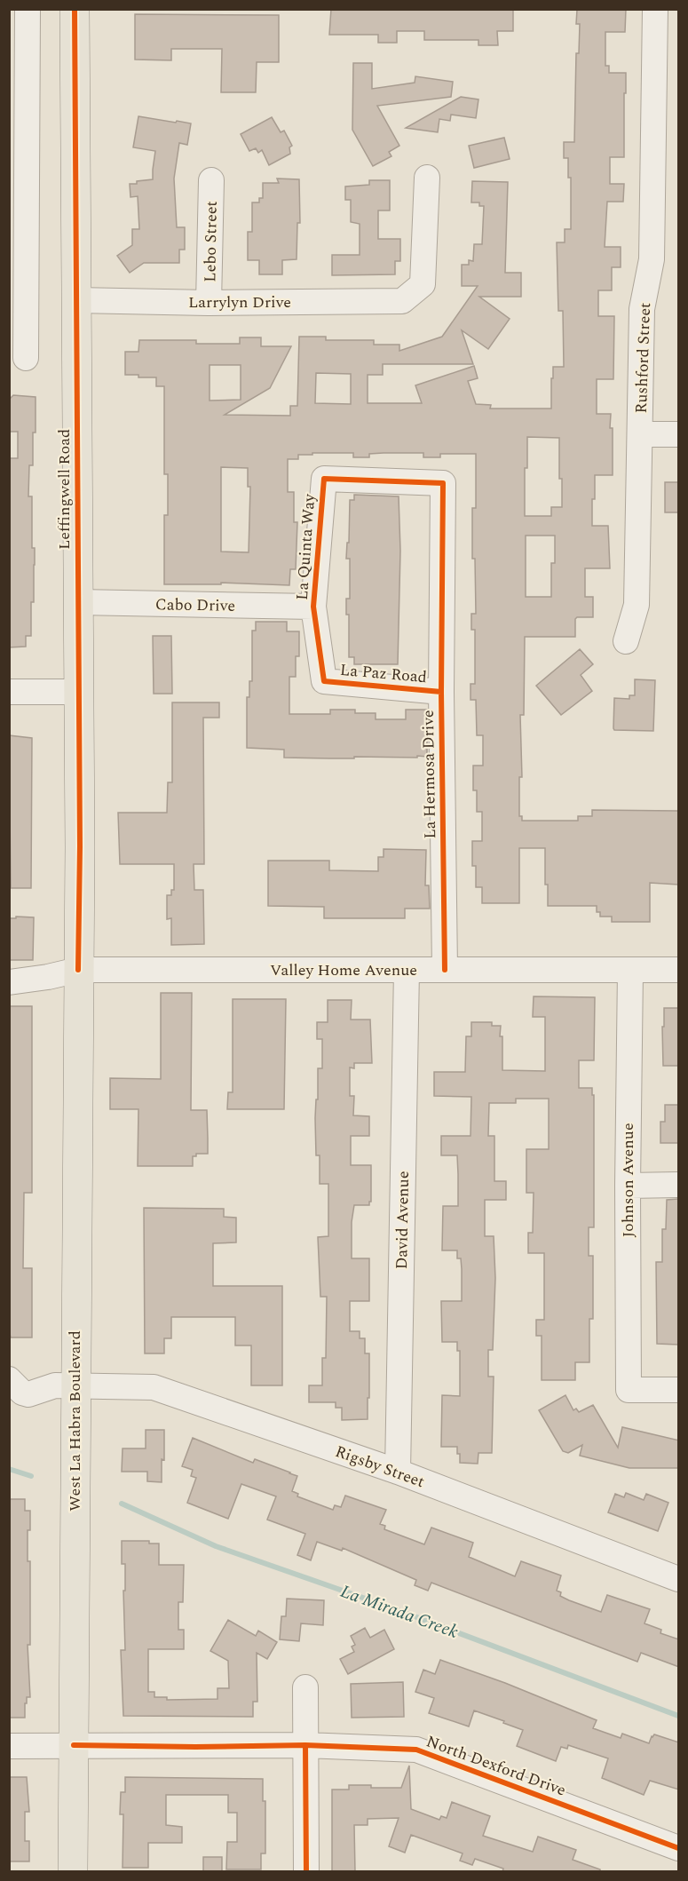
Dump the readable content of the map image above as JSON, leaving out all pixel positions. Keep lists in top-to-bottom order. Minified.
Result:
{"streets":{"main road":["Leffingwell Road","West La Habra Boulevard"],"street":["Lebo Street","Larrylyn Drive","Rushford Street","La Quinta Way","Cabo Drive","La Paz Road","La Hermosa Drive","Valley Home Avenue","Johnson Avenue","David Avenue","Rigsby Street","North Dexford Drive"]},"crossings":[["Lebo Street","Larrylyn Drive"],["Larrylyn Drive","Leffingwell Road"],["Leffingwell Road","Cabo Drive"],["Leffingwell Road","Valley Home Avenue"],["Leffingwell Road","West La Habra Boulevard"],["La Quinta Way","Cabo Drive"],["La Quinta Way","La Paz Road"],["La Quinta Way","La Hermosa Drive"],["La Paz Road","La Hermosa Drive"],["La Hermosa Drive","Valley Home Avenue"],["Valley Home Avenue","Johnson Avenue"],["Valley Home Avenue","David Avenue"],["Valley Home Avenue","West La Habra Boulevard"],["David Avenue","Rigsby Street"],["West La Habra Boulevard","Rigsby Street"],["West La Habra Boulevard","North Dexford Drive"]],"water":["La Mirada Creek"]}
